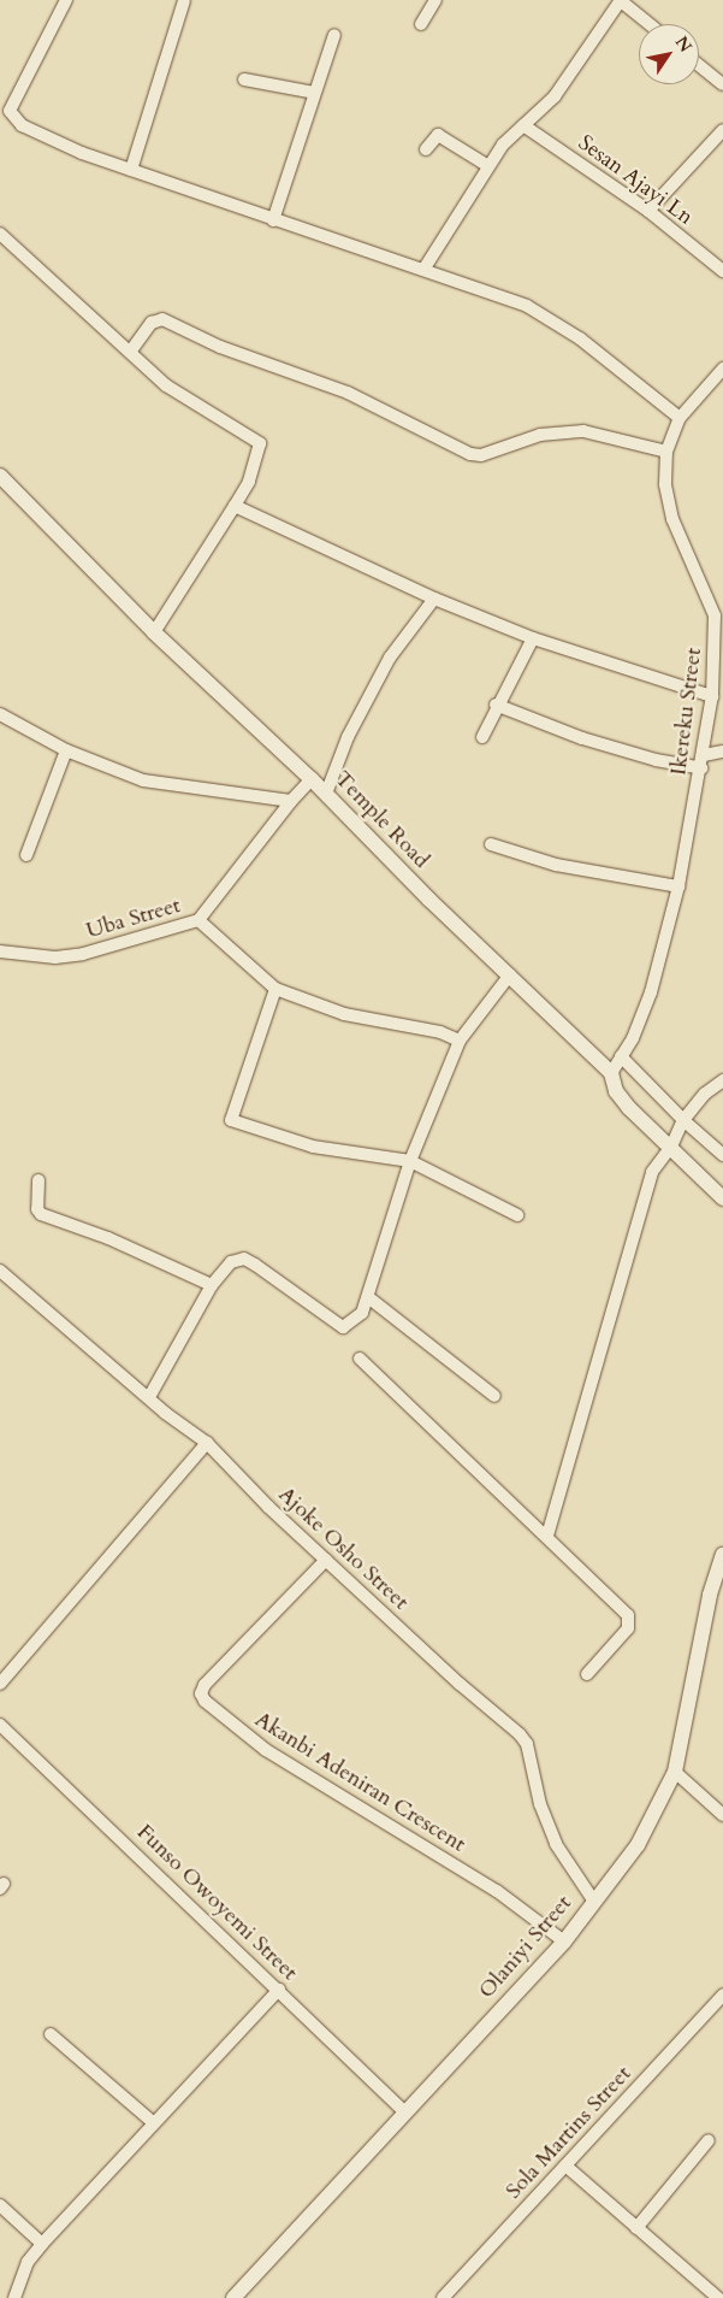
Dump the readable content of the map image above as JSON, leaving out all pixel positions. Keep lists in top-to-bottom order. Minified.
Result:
{"streets":{"street":["Sesan Ajayi Ln","Ikereku Street","Temple Road","Uba Street","Ajoke Osho Street","Akanbi Adeniran Crescent","Funso Owoyemi Street","Olaniyi Street","Sola Martins Street"]},"crossings":[["Ikereku Street","Temple Road"],["Temple Road","Uba Street"],["Ajoke Osho Street","Akanbi Adeniran Crescent"],["Ajoke Osho Street","Olaniyi Street"],["Akanbi Adeniran Crescent","Olaniyi Street"],["Funso Owoyemi Street","Olaniyi Street"]],"north":"top right"}
